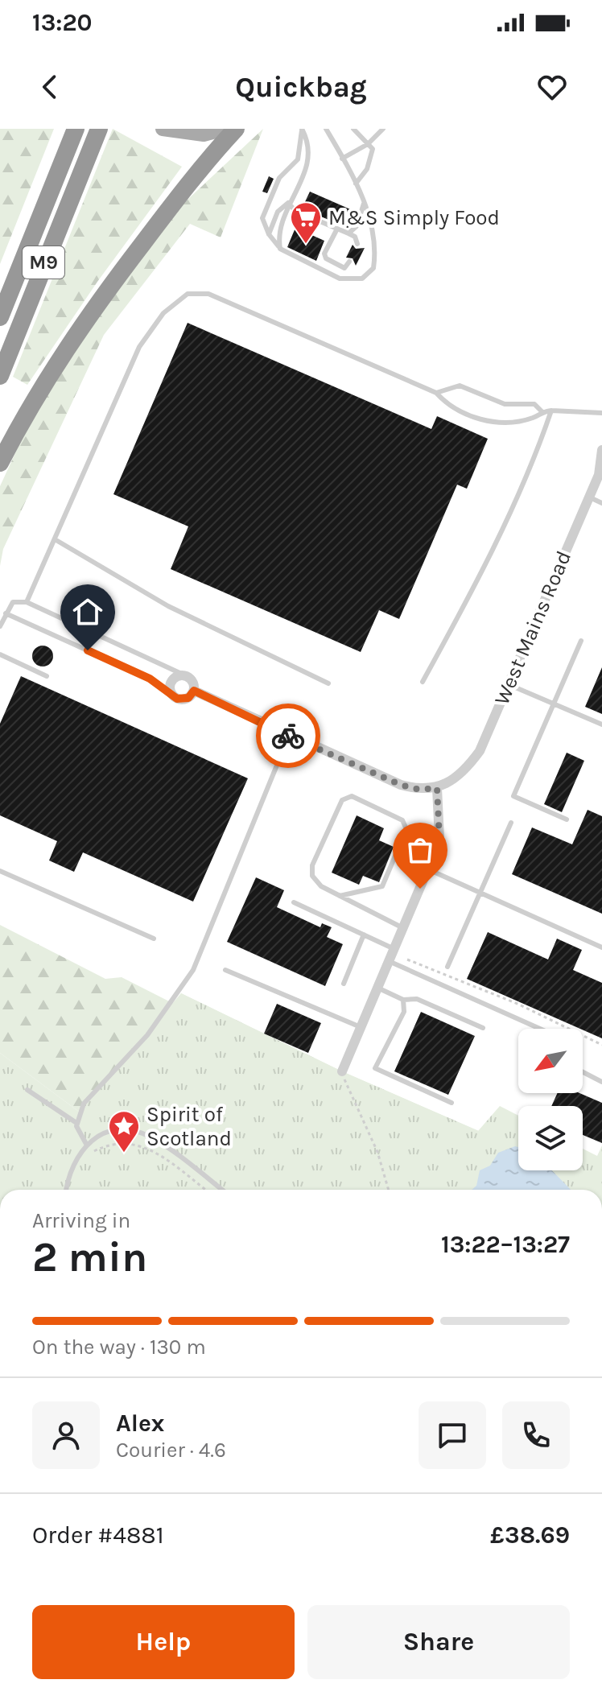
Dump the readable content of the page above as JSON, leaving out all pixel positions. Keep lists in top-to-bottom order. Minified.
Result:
{"streets":{"highway":["M9"],"street":["West Mains Road"]},"places":{"supermarket":["M&S Simply Food"],"place":["Spirit of Scotland"]},"north":"bottom left","page":{"status":"13:20","header":"Quickbag","heading":["2 min","Arriving in","13:22–13:27"],"panel":["Alex","Courier · 4.6","Order #4881","£38.69"],"bar":"On the way · 130 m","buttons":["Help","Share"]}}
